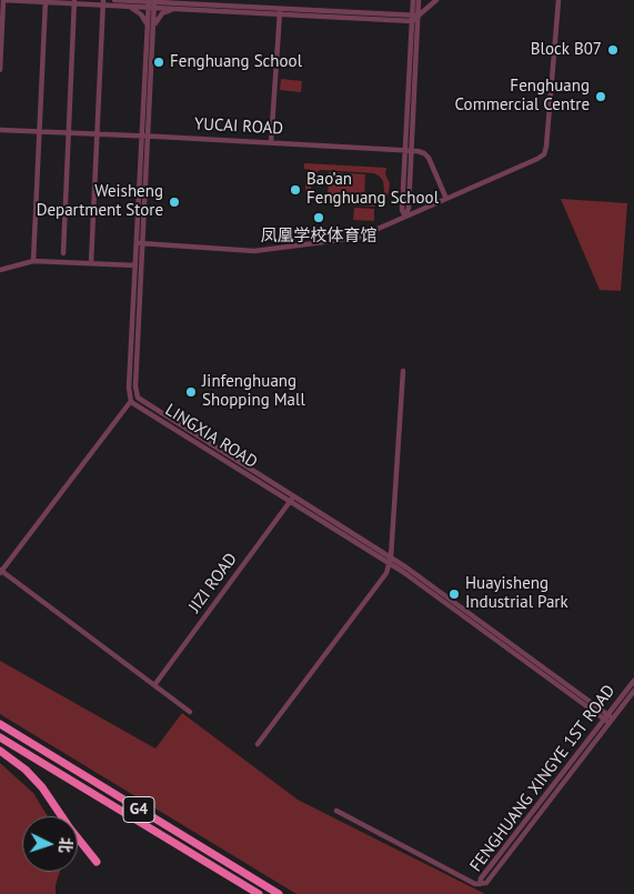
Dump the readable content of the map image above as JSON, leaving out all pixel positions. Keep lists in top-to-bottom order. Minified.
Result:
{"streets":{"highway":["G4"],"street":["YUCAI ROAD","LINGXIA ROAD","JIZI ROAD","FENGHUANG XINGYE 1ST ROAD"]},"crossings":[["LINGXIA ROAD","JIZI ROAD"],["LINGXIA ROAD","FENGHUANG XINGYE 1ST ROAD"]],"places":["Block B07","Fenghuang School","Fenghuang Commercial Centre","Bao’an Fenghuang School","Weisheng Department Store","凤凰学校体育馆","Jinfenghuang Shopping Mall","Huayisheng Industrial Park"],"north":"right"}
